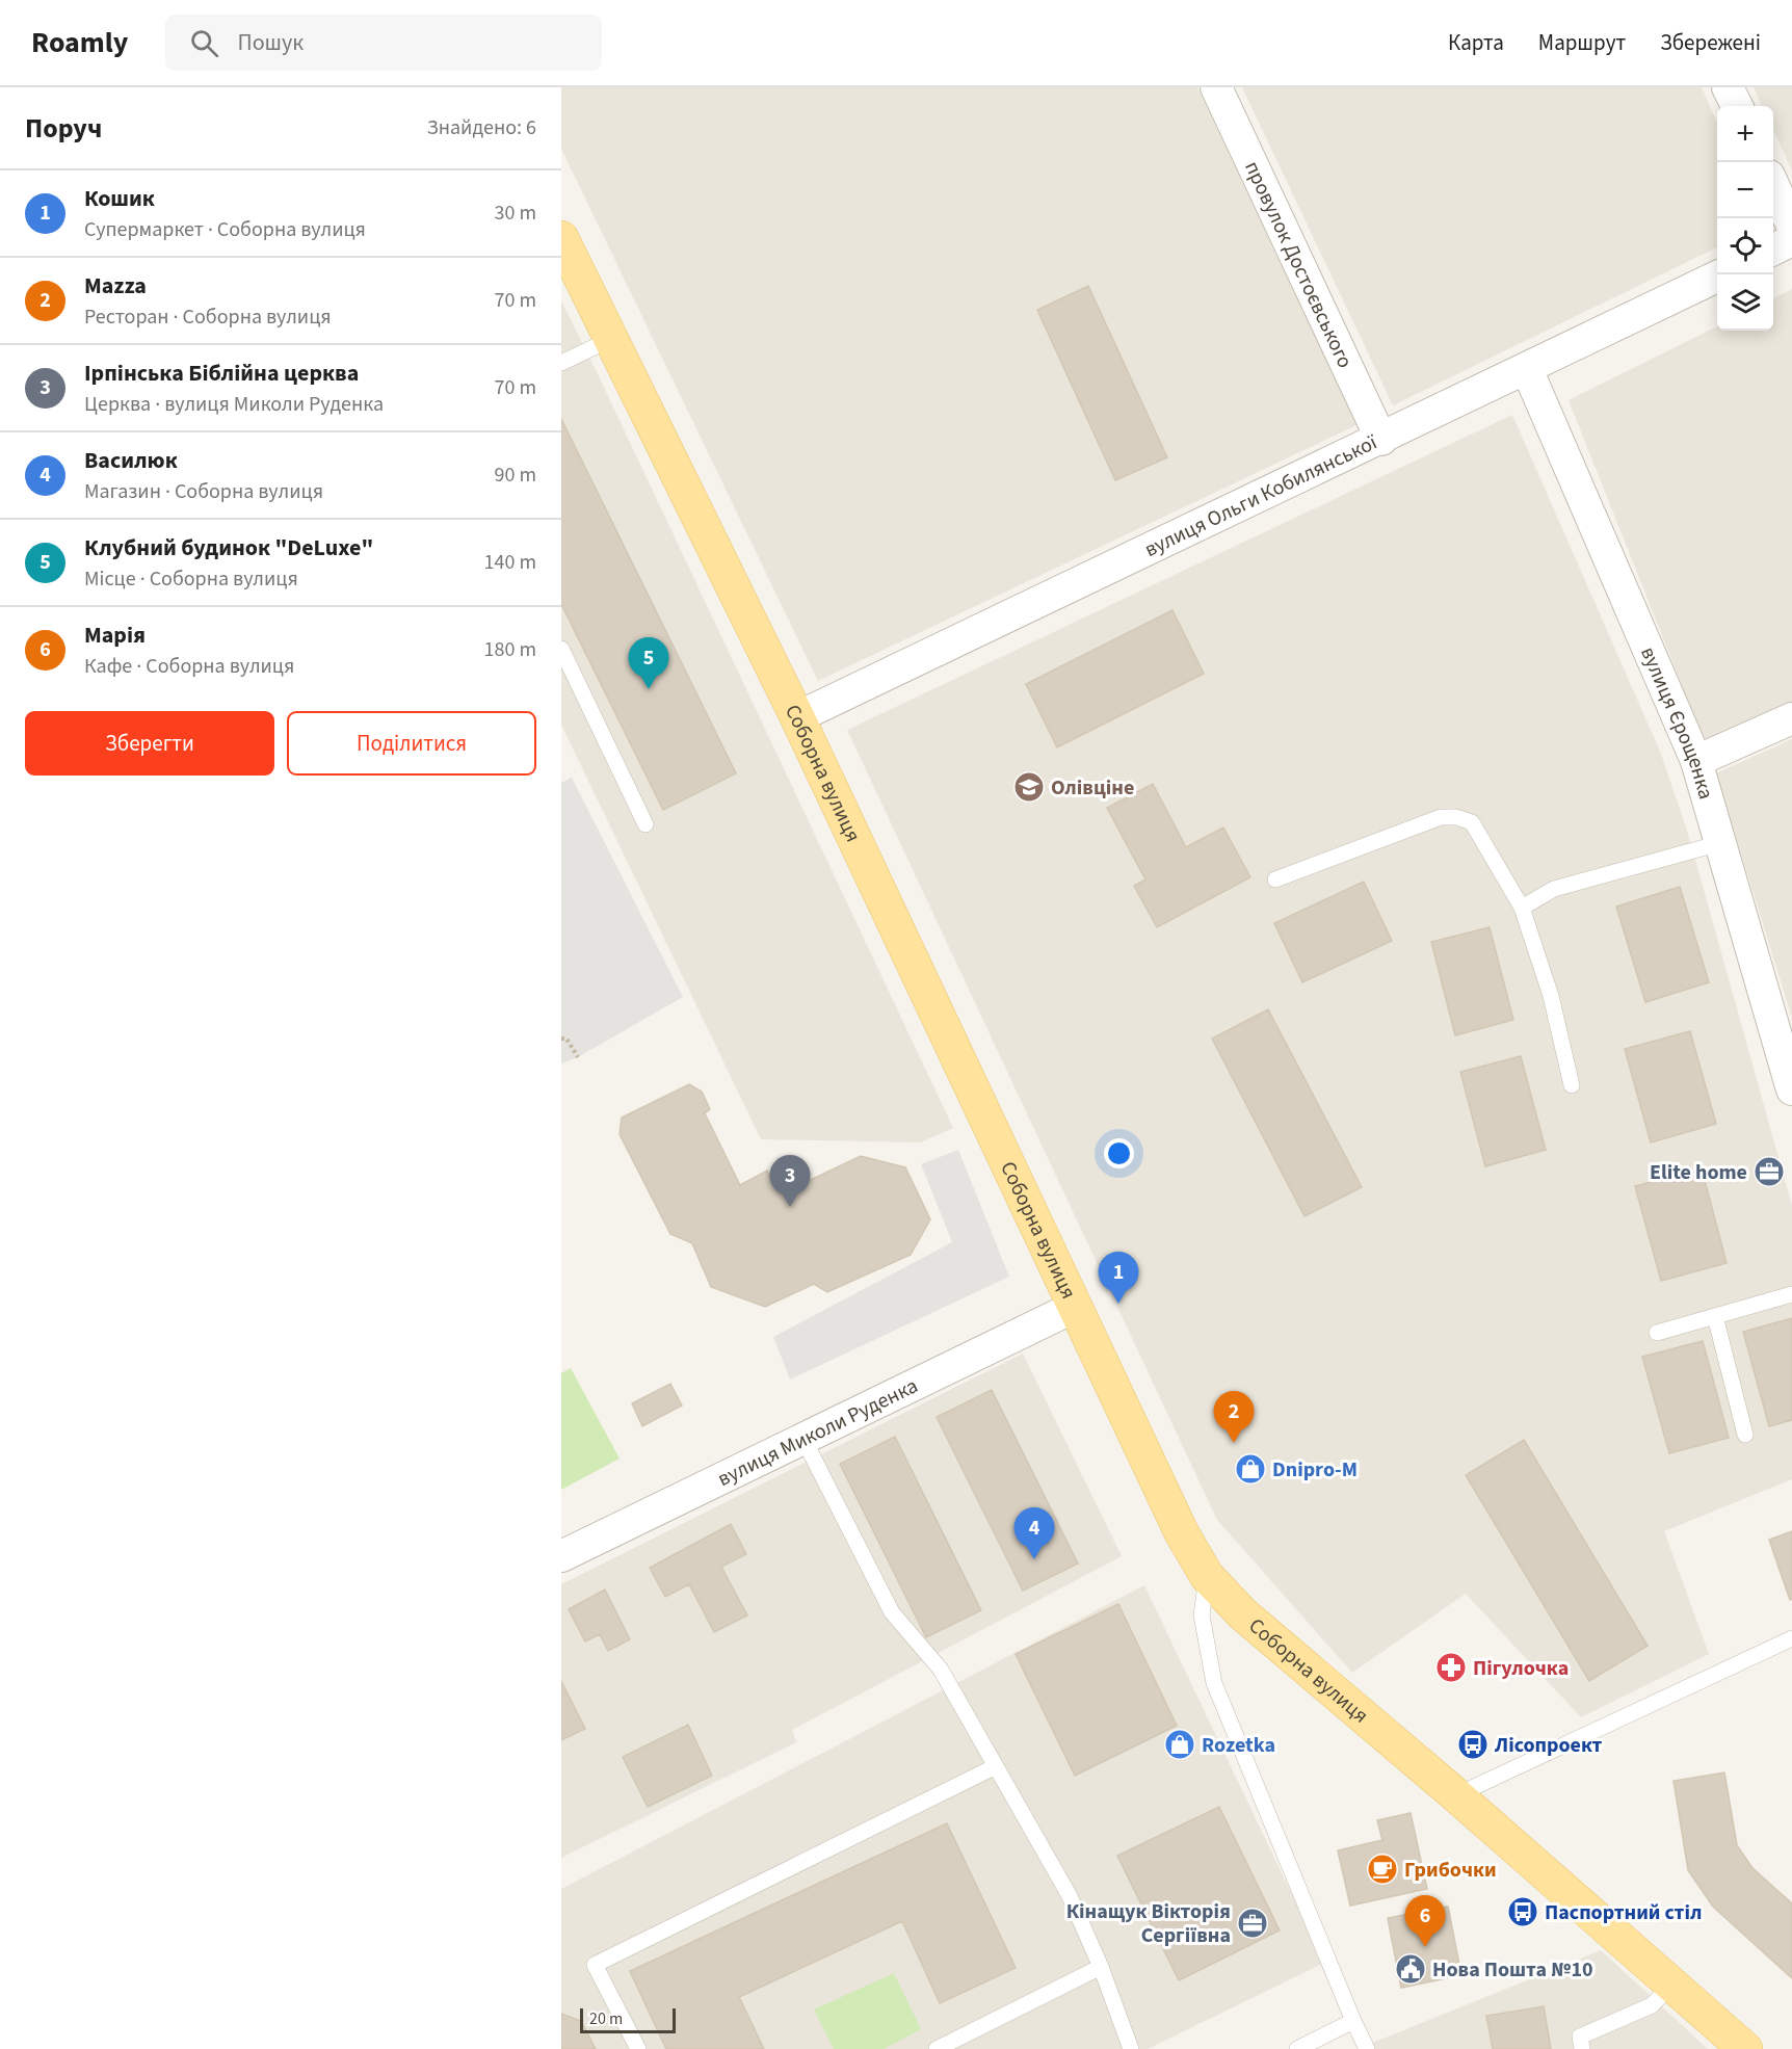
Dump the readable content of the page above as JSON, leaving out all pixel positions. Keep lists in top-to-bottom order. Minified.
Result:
{"streets":{"main road":["Соборна вулиця"],"street":["провулок Достоєвського","вулиця Ольги Кобилянської","вулиця Єрощенка","вулиця Миколи Руденка"]},"crossings":[["провулок Достоєвського","вулиця Ольги Кобилянської"],["вулиця Ольги Кобилянської","вулиця Єрощенка"],["вулиця Ольги Кобилянської","Соборна вулиця"],["Соборна вулиця","вулиця Миколи Руденка"]],"places":{"school or university":["Олівціне"],"office":["Elite home","Кінащук Вікторія Сергіївна"],"shop":["Dnipro-M","Rozetka"],"pharmacy":["Пігулочка"],"bus stop":["Лісопроект","Паспортний стіл"],"cafe":["Грибочки"],"public building":["Нова Пошта №10"]},"scale_bar":"20 m","page":{"header":"Roamly","search":"Пошук","nav":["Карта","Маршрут","Збережені"],"heading":["Поруч","Знайдено: 6"],"map_buttons":["+","−"],"list":[{"mark":"1","name":"Кошик","note":"Супермаркет · Соборна вулиця","value":"30 m"},{"mark":"2","name":"Mazza","note":"Ресторан · Соборна вулиця","value":"70 m"},{"mark":"3","name":"Ірпінська Біблійна церква","note":"Церква · вулиця Миколи Руденка","value":"70 m"},{"mark":"4","name":"Василюк","note":"Магазин · Соборна вулиця","value":"90 m"},{"mark":"5","name":"Клубний будинок \"DeLuxe\"","note":"Місце · Соборна вулиця","value":"140 m"},{"mark":"6","name":"Марія","note":"Кафе · Соборна вулиця","value":"180 m"}],"pins":["5","3","1","2","4","6"],"buttons":["Зберегти","Поділитися"],"scale":"20 m"}}
